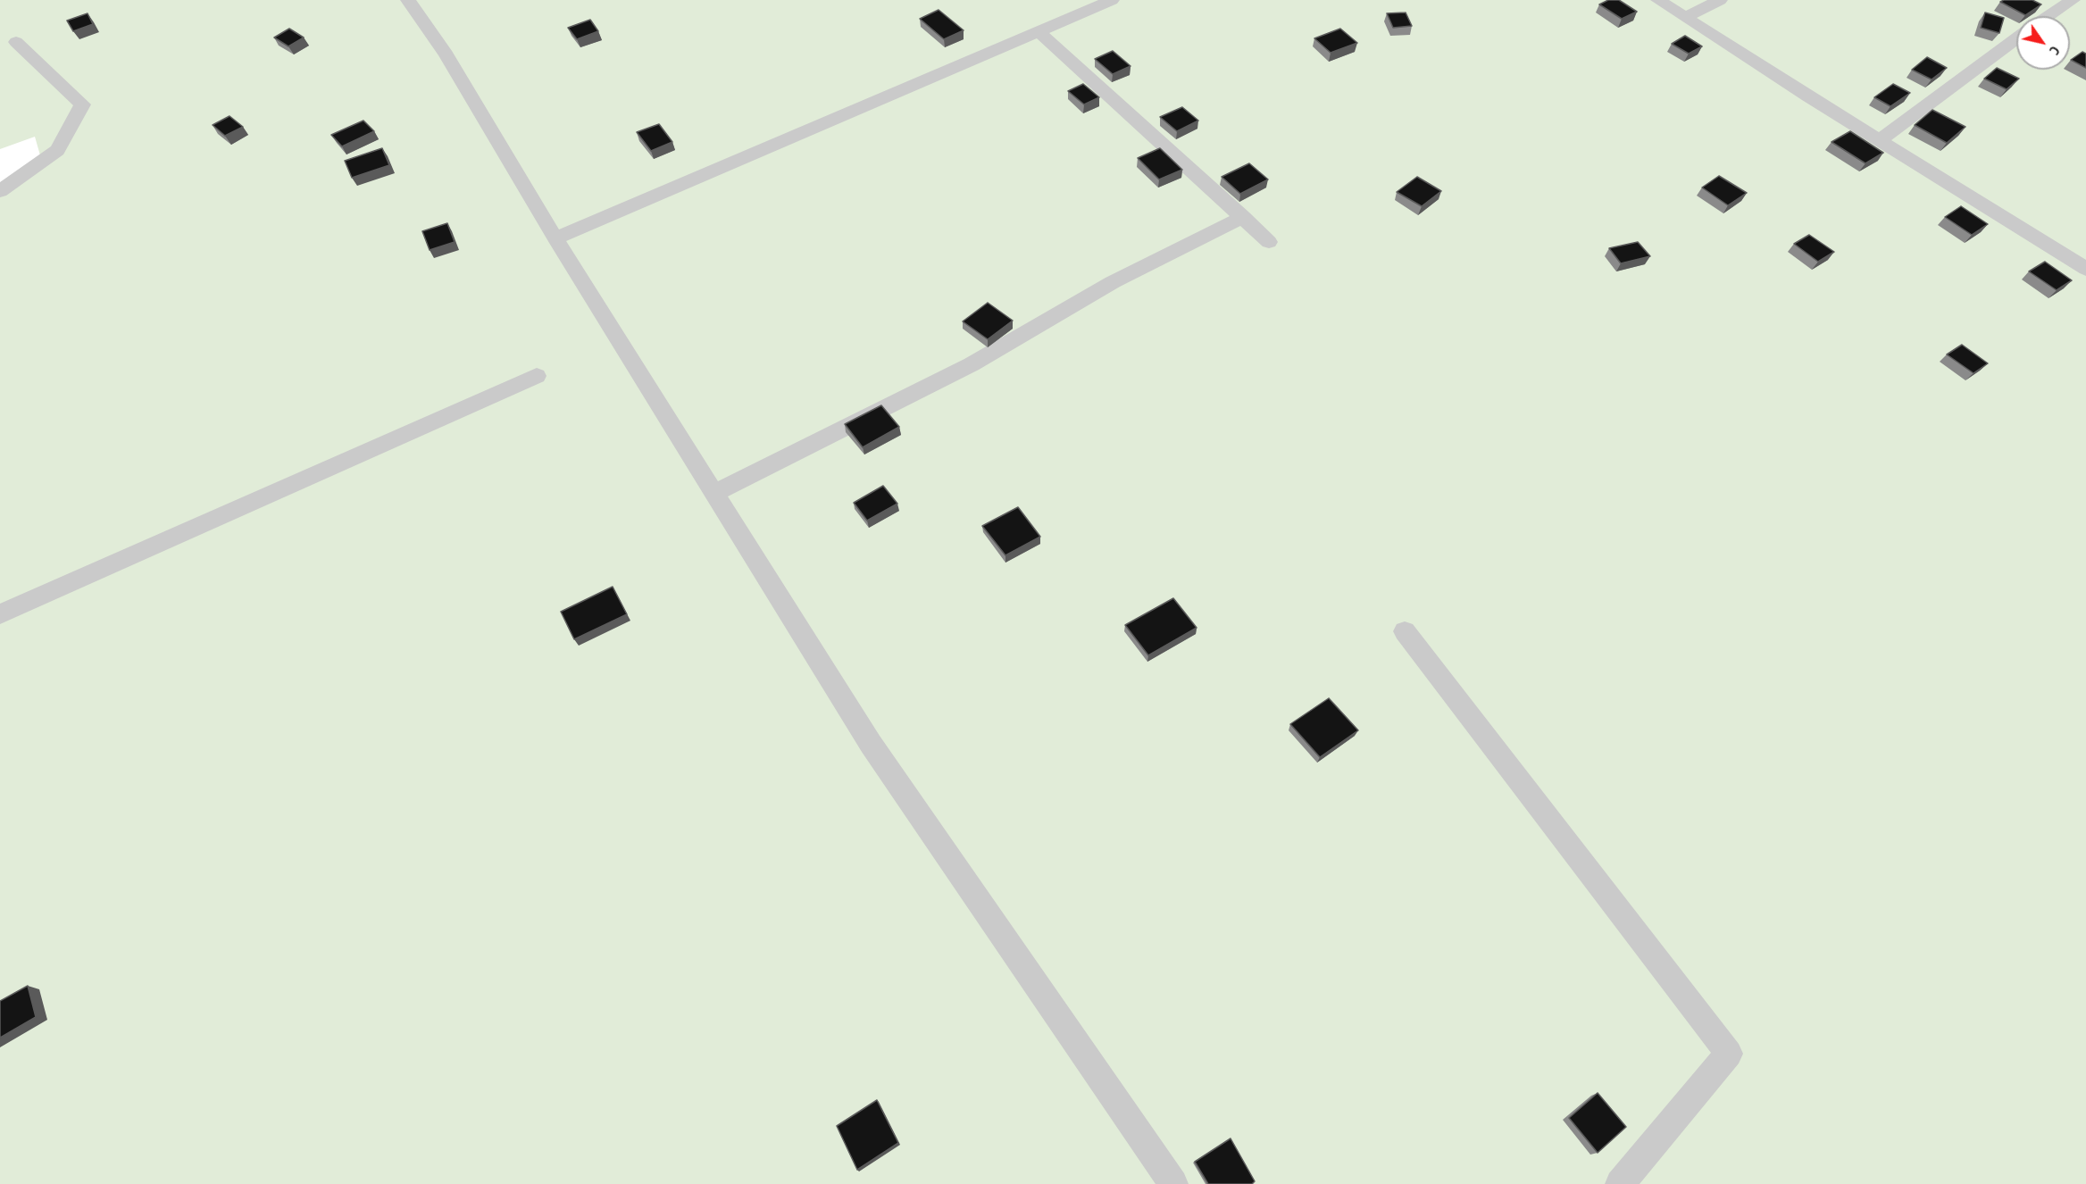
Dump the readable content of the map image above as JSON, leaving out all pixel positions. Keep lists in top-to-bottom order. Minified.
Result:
{"north":"bottom right"}
